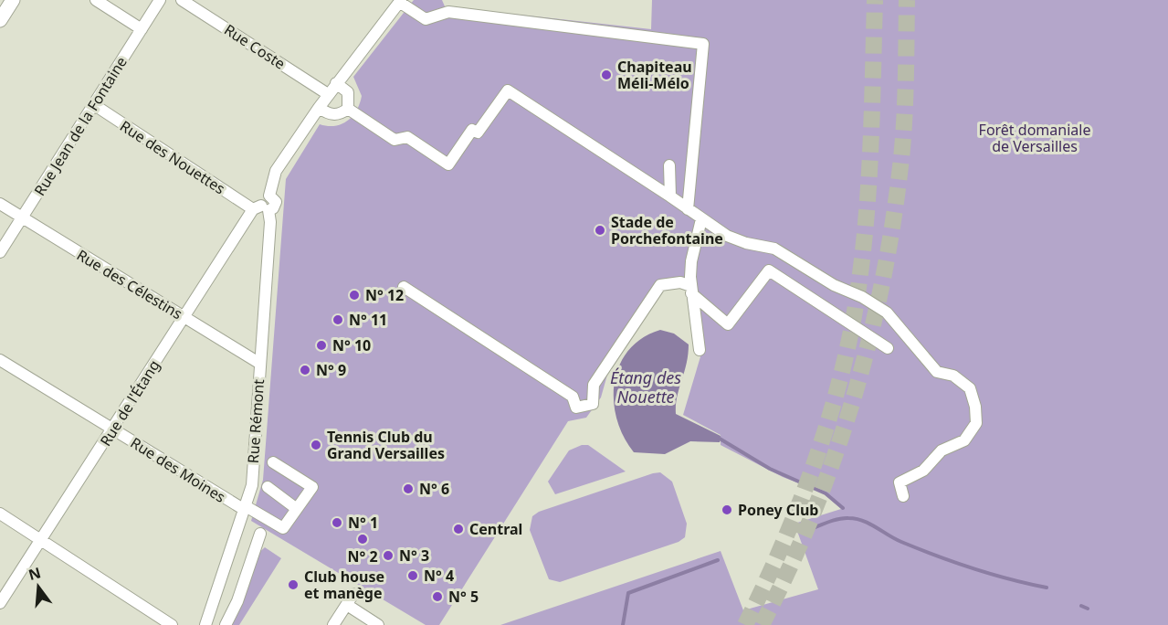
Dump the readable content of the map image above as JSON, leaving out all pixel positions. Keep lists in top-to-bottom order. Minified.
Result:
{"streets":{"street":["Rue Coste","Rue Jean de la Fontaine","Rue des Nouettes","Rue des Célestins","Rue de l'Étang","Rue Rémont","Rue des Moines"]},"crossings":[["Rue Coste","Rue Rémont"],["Rue Jean de la Fontaine","Rue des Nouettes"],["Rue Jean de la Fontaine","Rue des Célestins"],["Rue des Nouettes","Rue de l'Étang"],["Rue des Nouettes","Rue Rémont"],["Rue des Célestins","Rue de l'Étang"],["Rue des Célestins","Rue Rémont"],["Rue de l'Étang","Rue Rémont"],["Rue de l'Étang","Rue des Moines"],["Rue Rémont","Rue des Moines"]],"water":["Étang des Nouette"],"parks":["Forêt domaniale de Versailles"],"places":["Chapiteau Méli-Mélo","Stade de Porchefontaine","N° 12","N° 11","N° 10","N° 9","Tennis Club du Grand Versailles","N° 6","Poney Club","N° 1","Central","N° 2","N° 3","N° 4","Club house et manège","N° 5"],"north":"top"}
